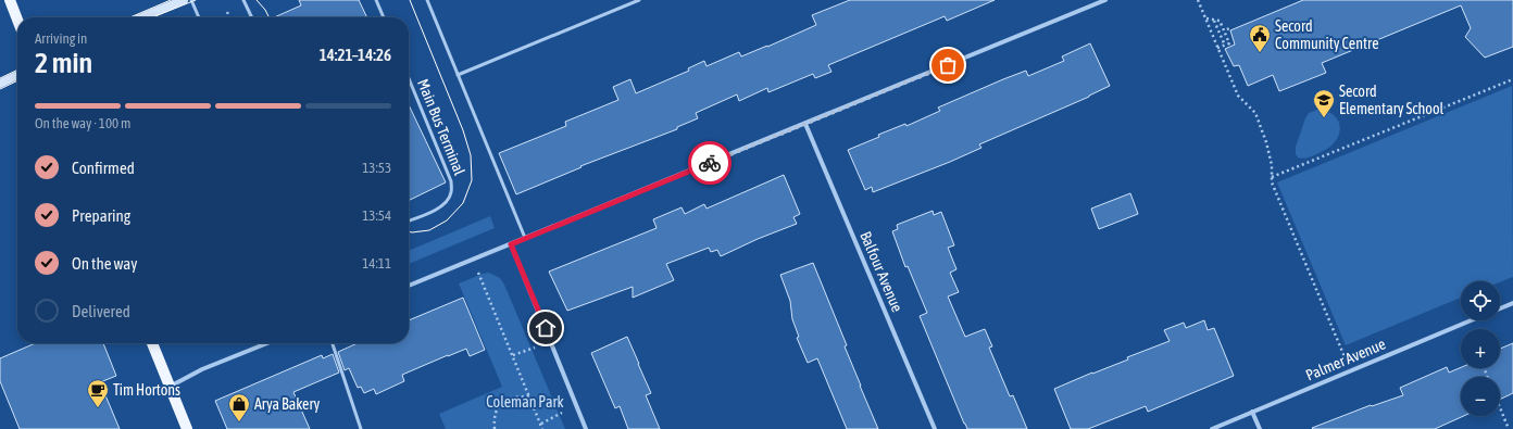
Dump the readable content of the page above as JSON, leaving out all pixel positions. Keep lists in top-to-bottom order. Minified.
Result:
{"streets":{"street":["Balfour Avenue","Palmer Avenue"],"lane":["Main Bus Terminal"]},"parks":["Coleman Park"],"places":{"public building":["Secord Community Centre"],"school or university":["Secord Elementary School"],"cafe":["Tim Hortons"],"shop":["Arya Bakery"]},"page":{"heading":["2 min","Arriving in","14:21–14:26"],"bar":"On the way · 100 m","list":[["Confirmed","13:53"],["Preparing","13:54"],["On the way","14:11"],"Delivered"],"map_buttons":["+","−"]}}
